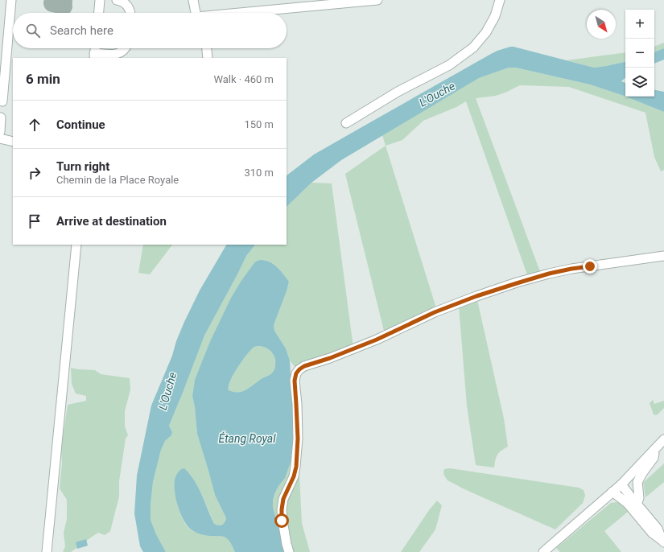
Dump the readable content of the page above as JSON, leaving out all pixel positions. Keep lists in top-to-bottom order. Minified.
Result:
{"water":["L'Ouche","Étang Royal"],"north":"bottom right","page":{"map_buttons":["+","−"],"search":"Search here","heading":["6 min","Walk · 460 m"],"list":[["Continue","150 m"],["Turn right","Chemin de la Place Royale","310 m"],"Arrive at destination"]}}
